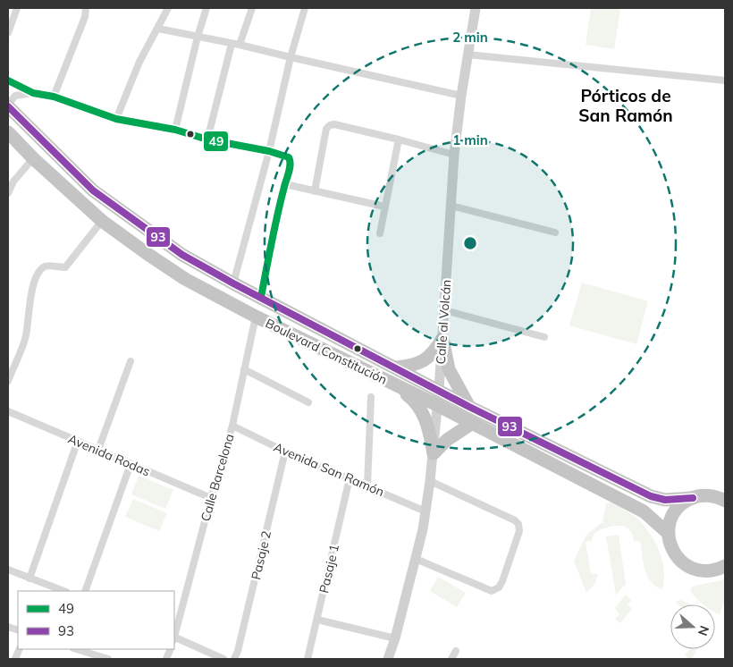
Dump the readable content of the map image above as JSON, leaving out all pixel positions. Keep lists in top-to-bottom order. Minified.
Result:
{"streets":{"highway":["Boulevard Constitución"],"main road":["Calle al Volcán"],"street":["Avenida Rodas","Avenida San Ramón","Calle Barcelona","Pasaje 2","Pasaje 1"]},"crossings":[["Calle al Volcán","Boulevard Constitución"],["Calle al Volcán","Avenida San Ramón"],["Boulevard Constitución","Calle Barcelona"],["Avenida Rodas","Calle Barcelona"],["Avenida San Ramón","Calle Barcelona"],["Avenida San Ramón","Pasaje 2"],["Avenida San Ramón","Pasaje 1"]],"districts":["Pórticos de San Ramón"],"lines":["transit line 49","transit line 93"],"legend":["49","93"],"north":"right","rings":["2 min","1 min"]}
